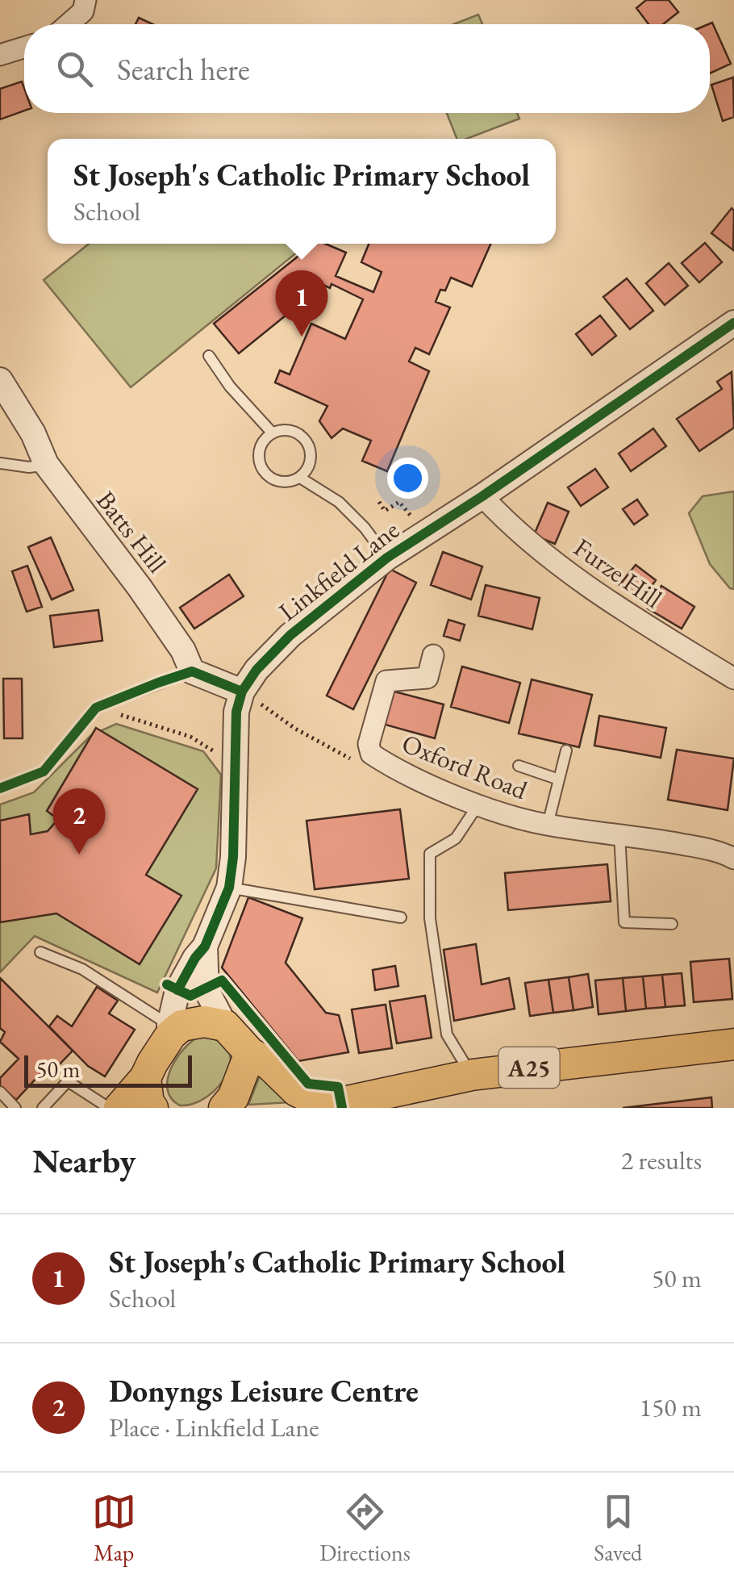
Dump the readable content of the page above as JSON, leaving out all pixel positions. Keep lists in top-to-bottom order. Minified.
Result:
{"streets":{"main road":["A25"],"street":["Batts Hill","Linkfield Lane","Furze Hill","Oxford Road"]},"crossings":[["Linkfield Lane","Furze Hill"],["Linkfield Lane","Oxford Road"],["Linkfield Lane","A25"]],"scale_bar":"50 m","page":{"search":"Search here","popup":["St Joseph's Catholic Primary School","School"],"pins":["1","2"],"scale":"50 m","heading":["Nearby","2 results"],"list":[{"mark":"1","name":"St Joseph's Catholic Primary School","note":"School","value":"50 m"},{"mark":"2","name":"Donyngs Leisure Centre","note":"Place · Linkfield Lane","value":"150 m"}],"nav":["Map","Directions","Saved"]}}
